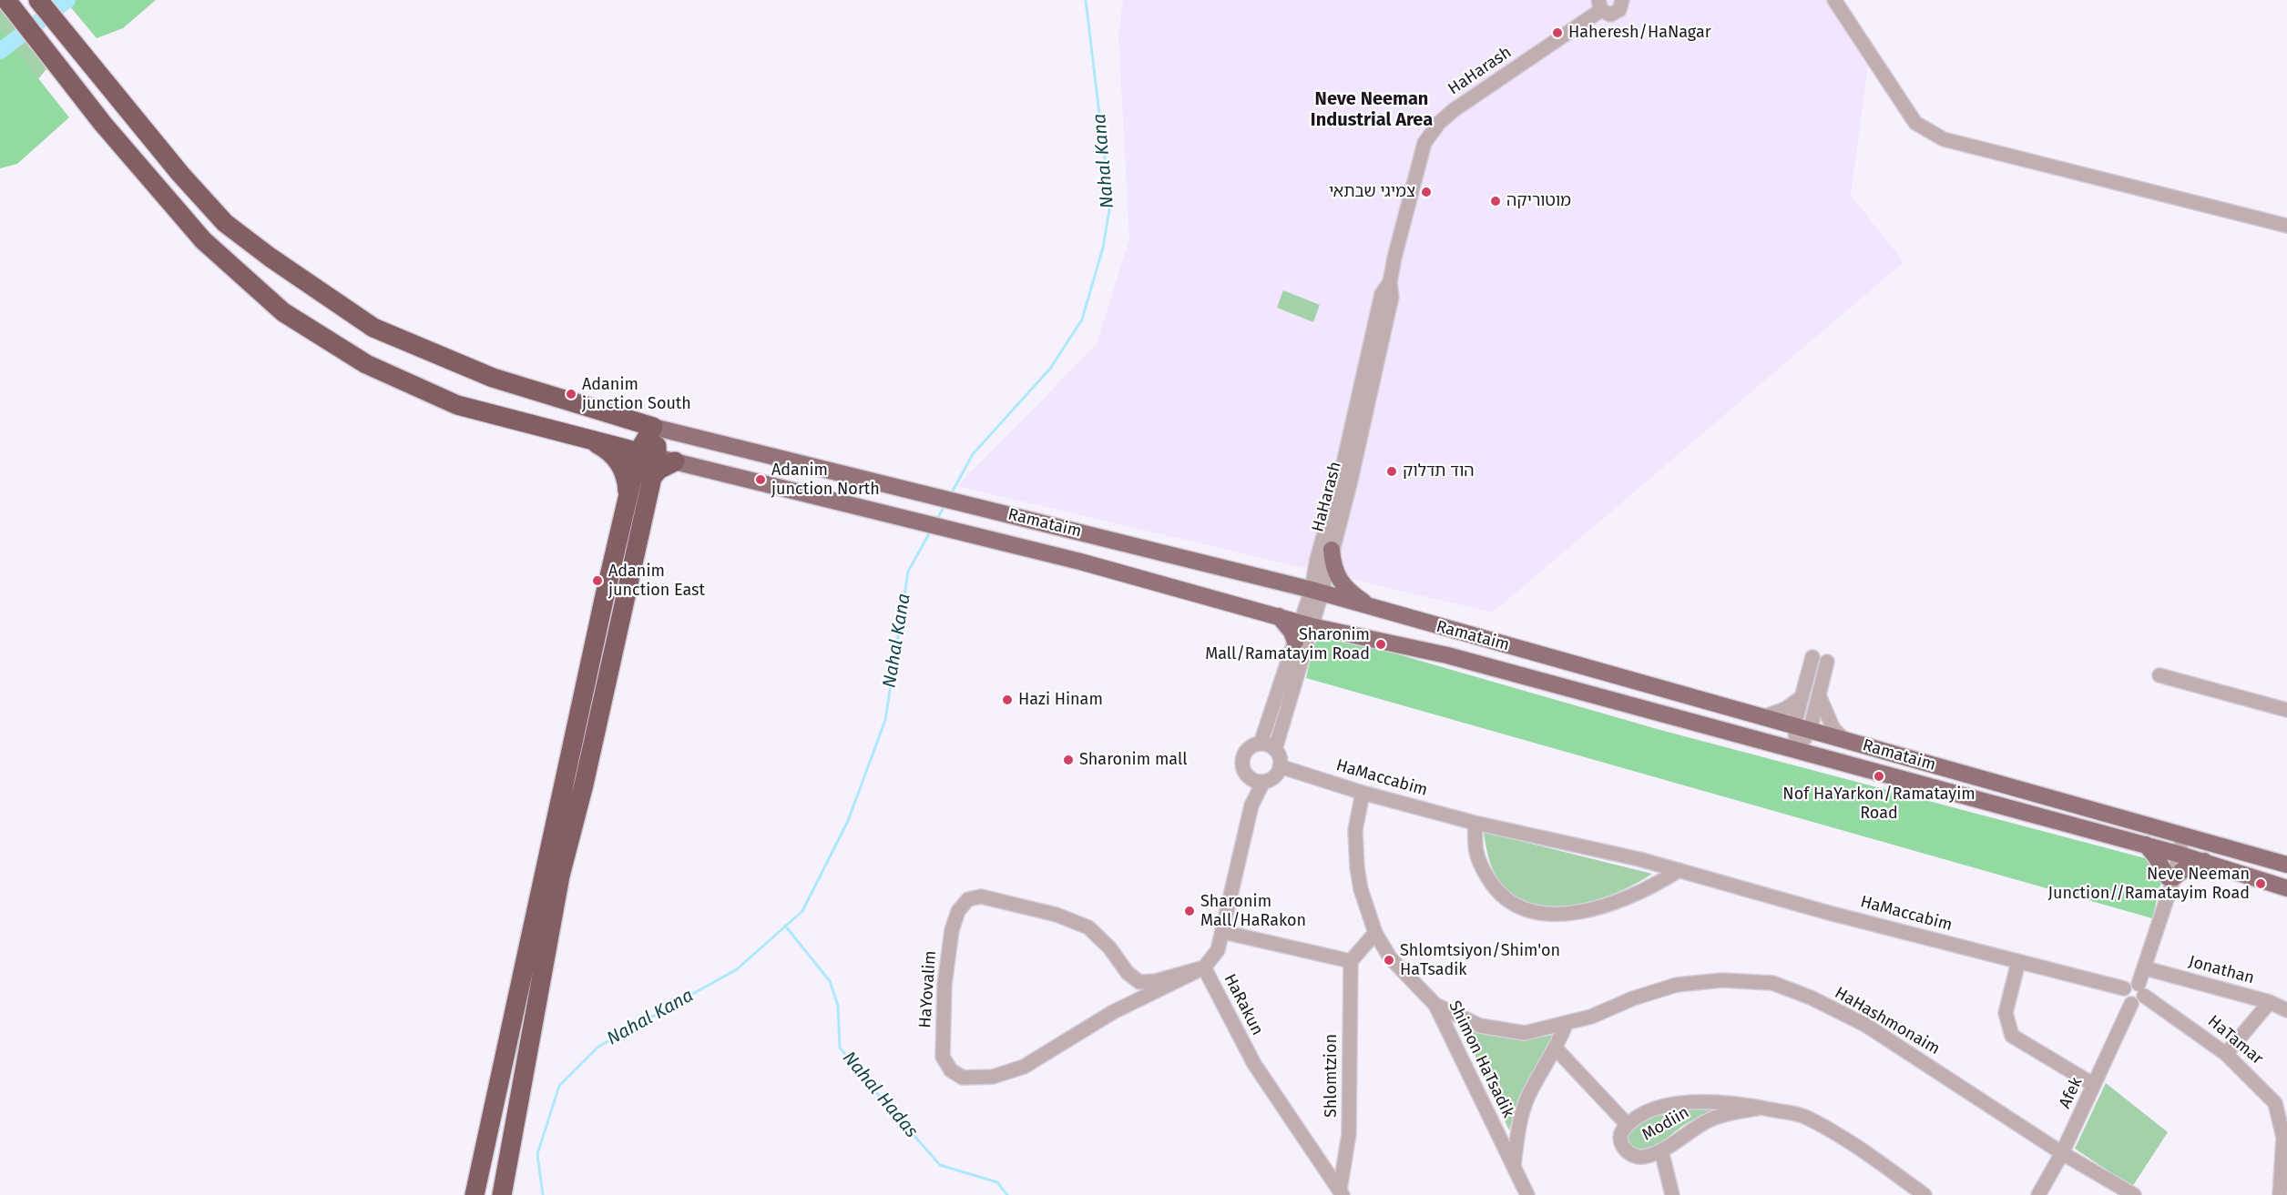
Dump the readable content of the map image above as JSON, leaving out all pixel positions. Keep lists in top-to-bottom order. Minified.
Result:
{"streets":{"main road":["Ramataim"],"street":["HaHarash","HaMaccabim","Jonathan","HaYovalim","HaRakun","HaHashmonaim","HaTamar","Shimon HaTsadik","Shlomtzion","Afek","Modiin"]},"crossings":[["HaHarash","Ramataim"],["HaMaccabim","HaRakun"],["HaMaccabim","HaTamar"],["HaMaccabim","Shimon HaTsadik"],["HaMaccabim","Afek"],["HaYovalim","HaRakun"],["HaRakun","Shlomtzion"],["HaHashmonaim","Shimon HaTsadik"],["HaHashmonaim","Afek"],["HaTamar","Afek"]],"districts":["Neve Neeman Industrial Area"],"water":["Nahal Kana","Nahal Hadas"],"places":["Haheresh/HaNagar","צמיגי שבתאי","מוטוריקה","Adanim junction South","הוד תדלוק","Adanim junction North","Adanim junction East","Sharonim Mall/Ramatayim Road","Hazi Hinam","Sharonim mall","Nof HaYarkon/Ramatayim Road","Neve Neeman Junction//Ramatayim Road","Sharonim Mall/HaRakon","Shlomtsiyon/Shim'on HaTsadik"]}
